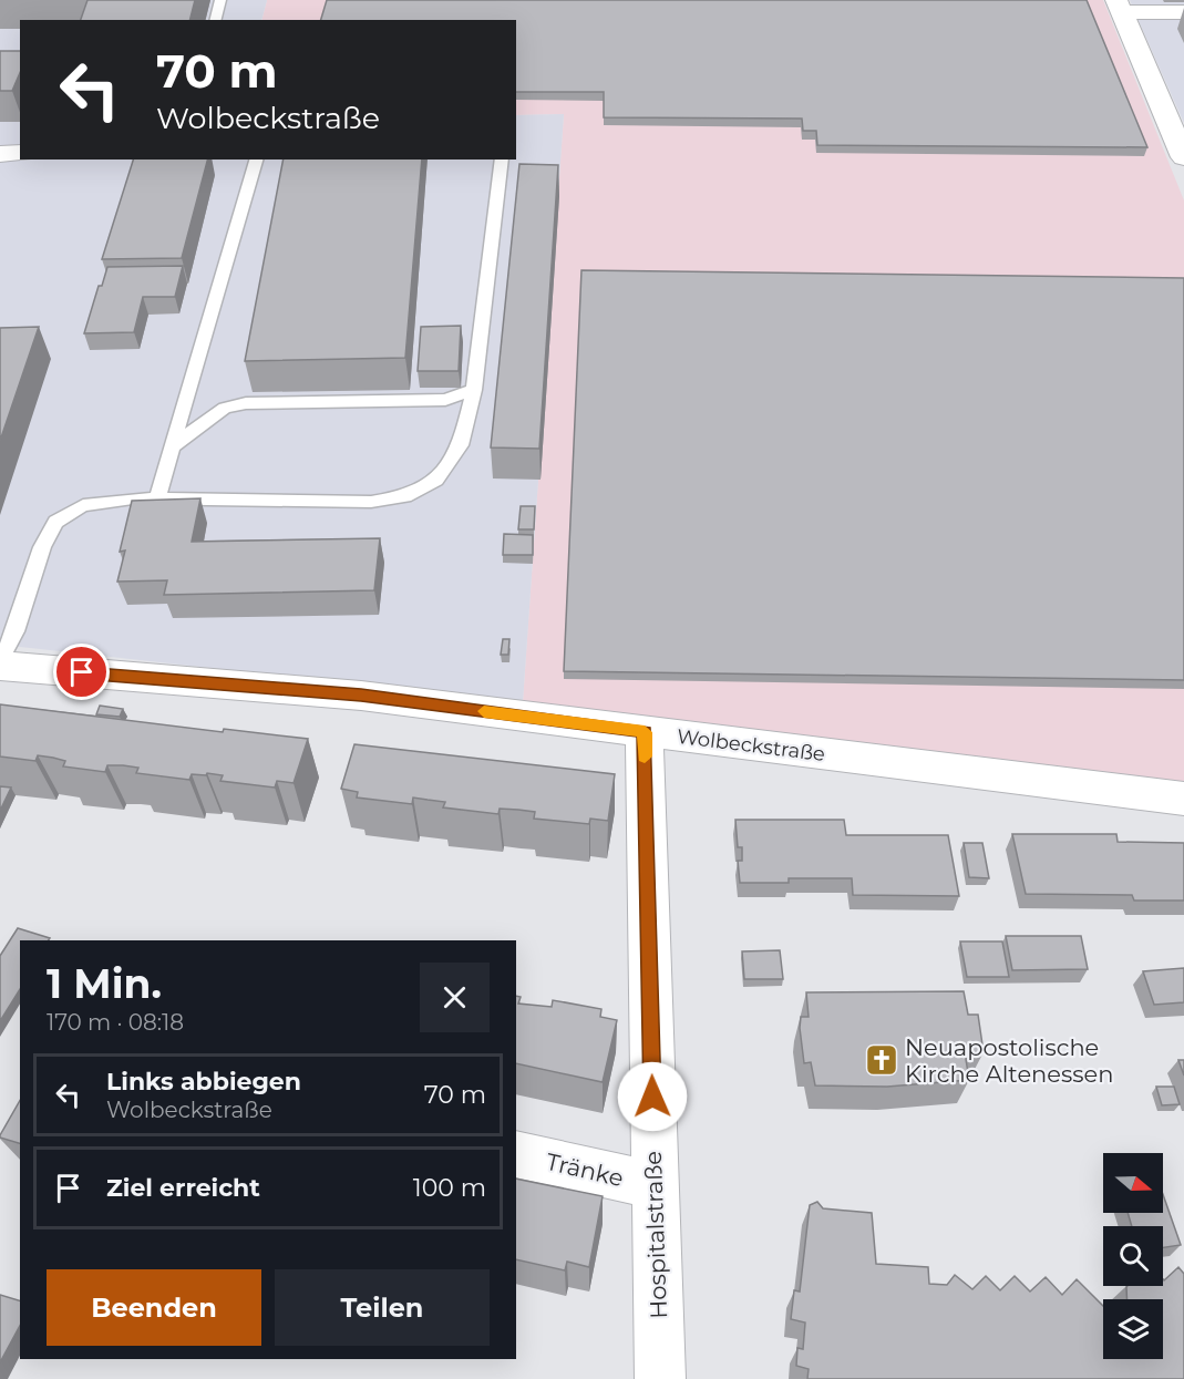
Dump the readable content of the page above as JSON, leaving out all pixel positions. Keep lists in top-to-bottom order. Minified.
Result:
{"streets":{"street":["Wolbeckstraße","Tränke","Hospitalstraße"]},"crossings":[["Wolbeckstraße","Hospitalstraße"],["Tränke","Hospitalstraße"]],"places":{"church":["Neuapostolische Kirche Altenessen"]},"north":"right","page":{"turn":["70 m","Wolbeckstraße"],"heading":["1 Min.","170 m · 08:18"],"list":[{"name":"Links abbiegen","note":"Wolbeckstraße","value":"70 m"},{"name":"Ziel erreicht","value":"100 m"}],"buttons":["Beenden","Teilen"]}}
